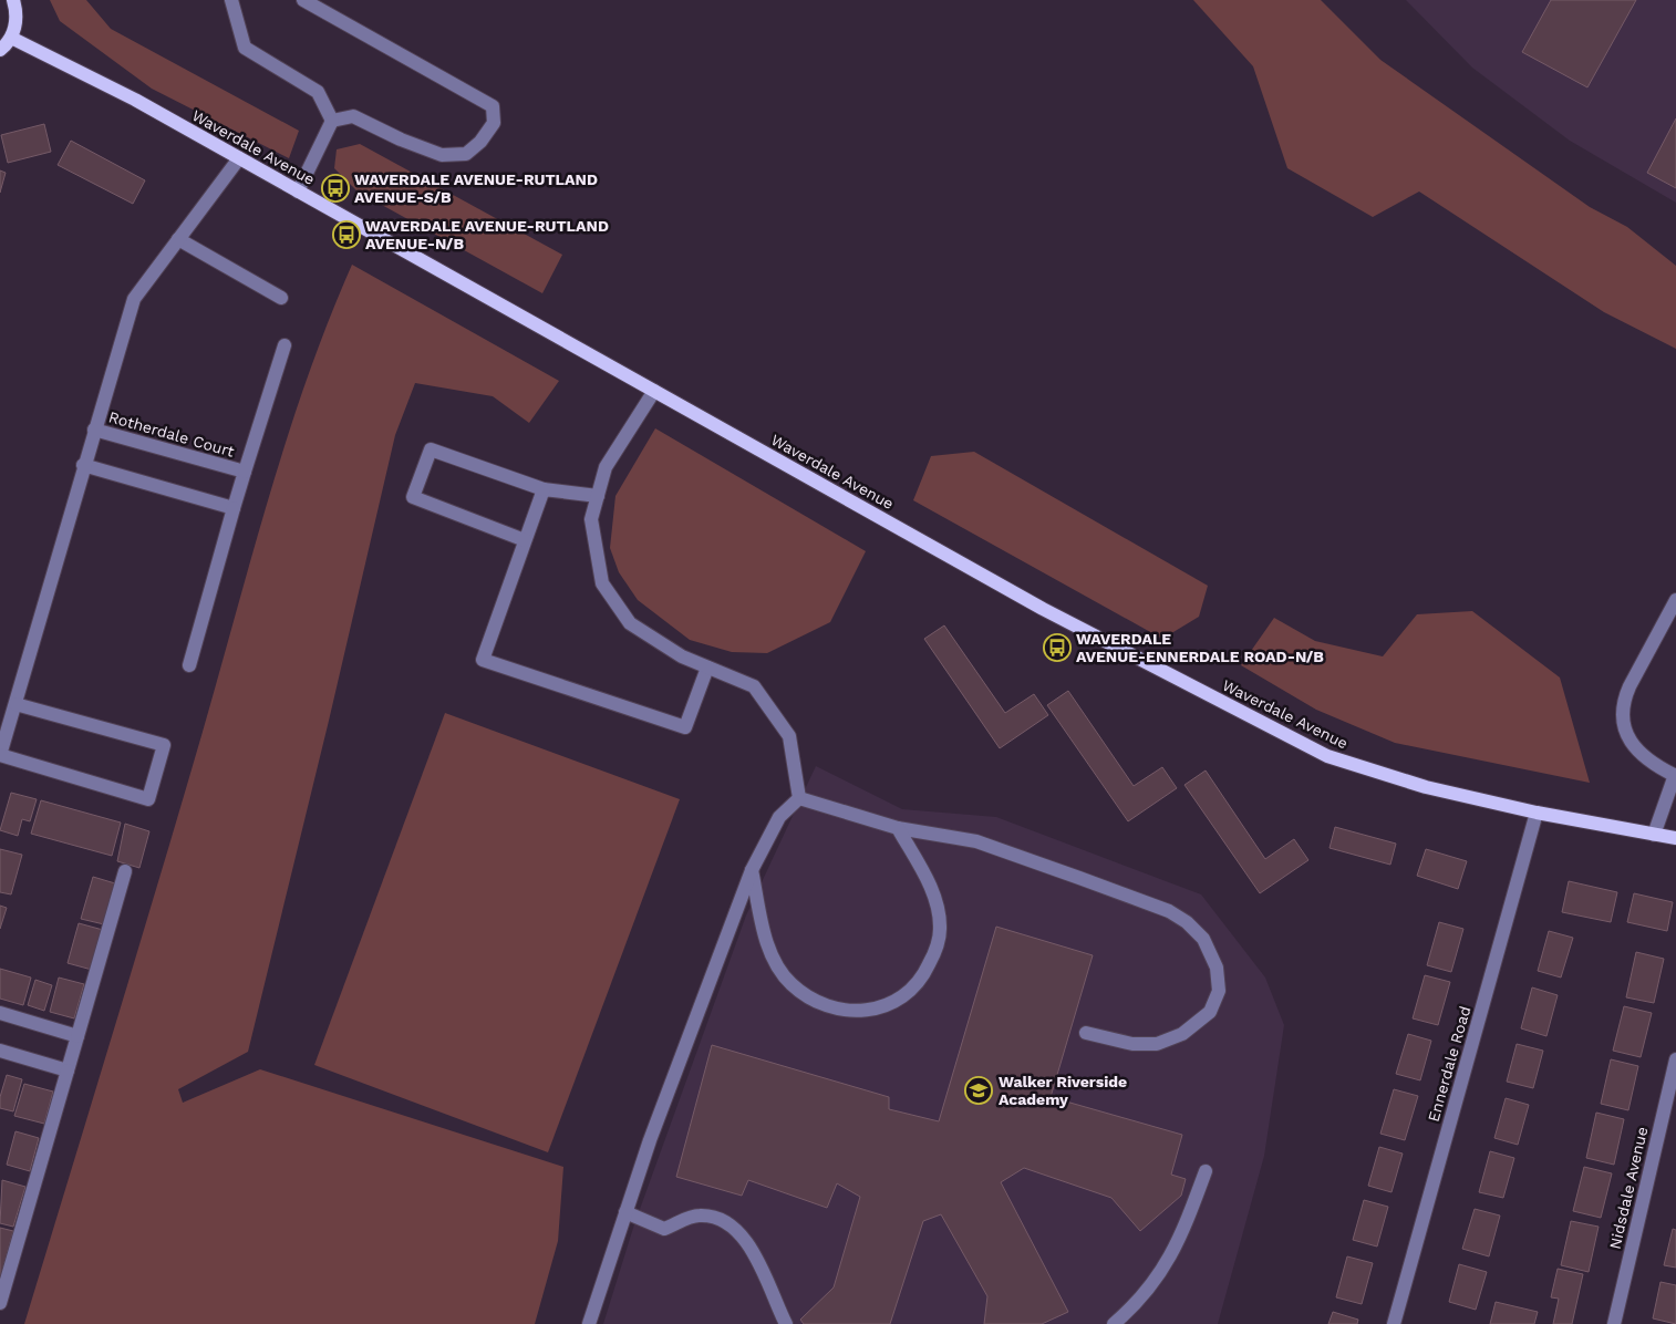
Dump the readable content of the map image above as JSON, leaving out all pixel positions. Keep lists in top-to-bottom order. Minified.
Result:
{"streets":{"main road":["Waverdale Avenue"],"street":["Rotherdale Court","Ennerdale Road","Nidsdale Avenue"]},"crossings":[["Waverdale Avenue","Ennerdale Road"]],"places":{"bus stop":["WAVERDALE AVENUE-RUTLAND AVENUE-S/B","WAVERDALE AVENUE-RUTLAND AVENUE-N/B","WAVERDALE AVENUE-ENNERDALE ROAD-N/B"],"school or university":["Walker Riverside Academy"]}}
